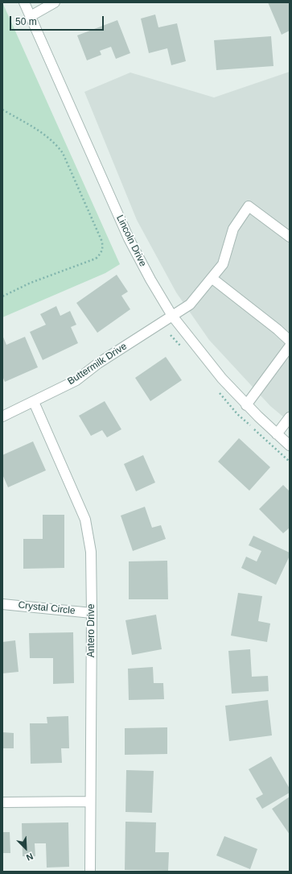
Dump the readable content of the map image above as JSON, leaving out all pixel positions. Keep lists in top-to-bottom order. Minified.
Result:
{"streets":{"street":["Lincoln Drive","Buttermilk Drive","Crystal Circle","Antero Drive"]},"crossings":[["Lincoln Drive","Buttermilk Drive"],["Buttermilk Drive","Antero Drive"],["Crystal Circle","Antero Drive"]],"scale_bar":"50 m","north":"bottom right"}
